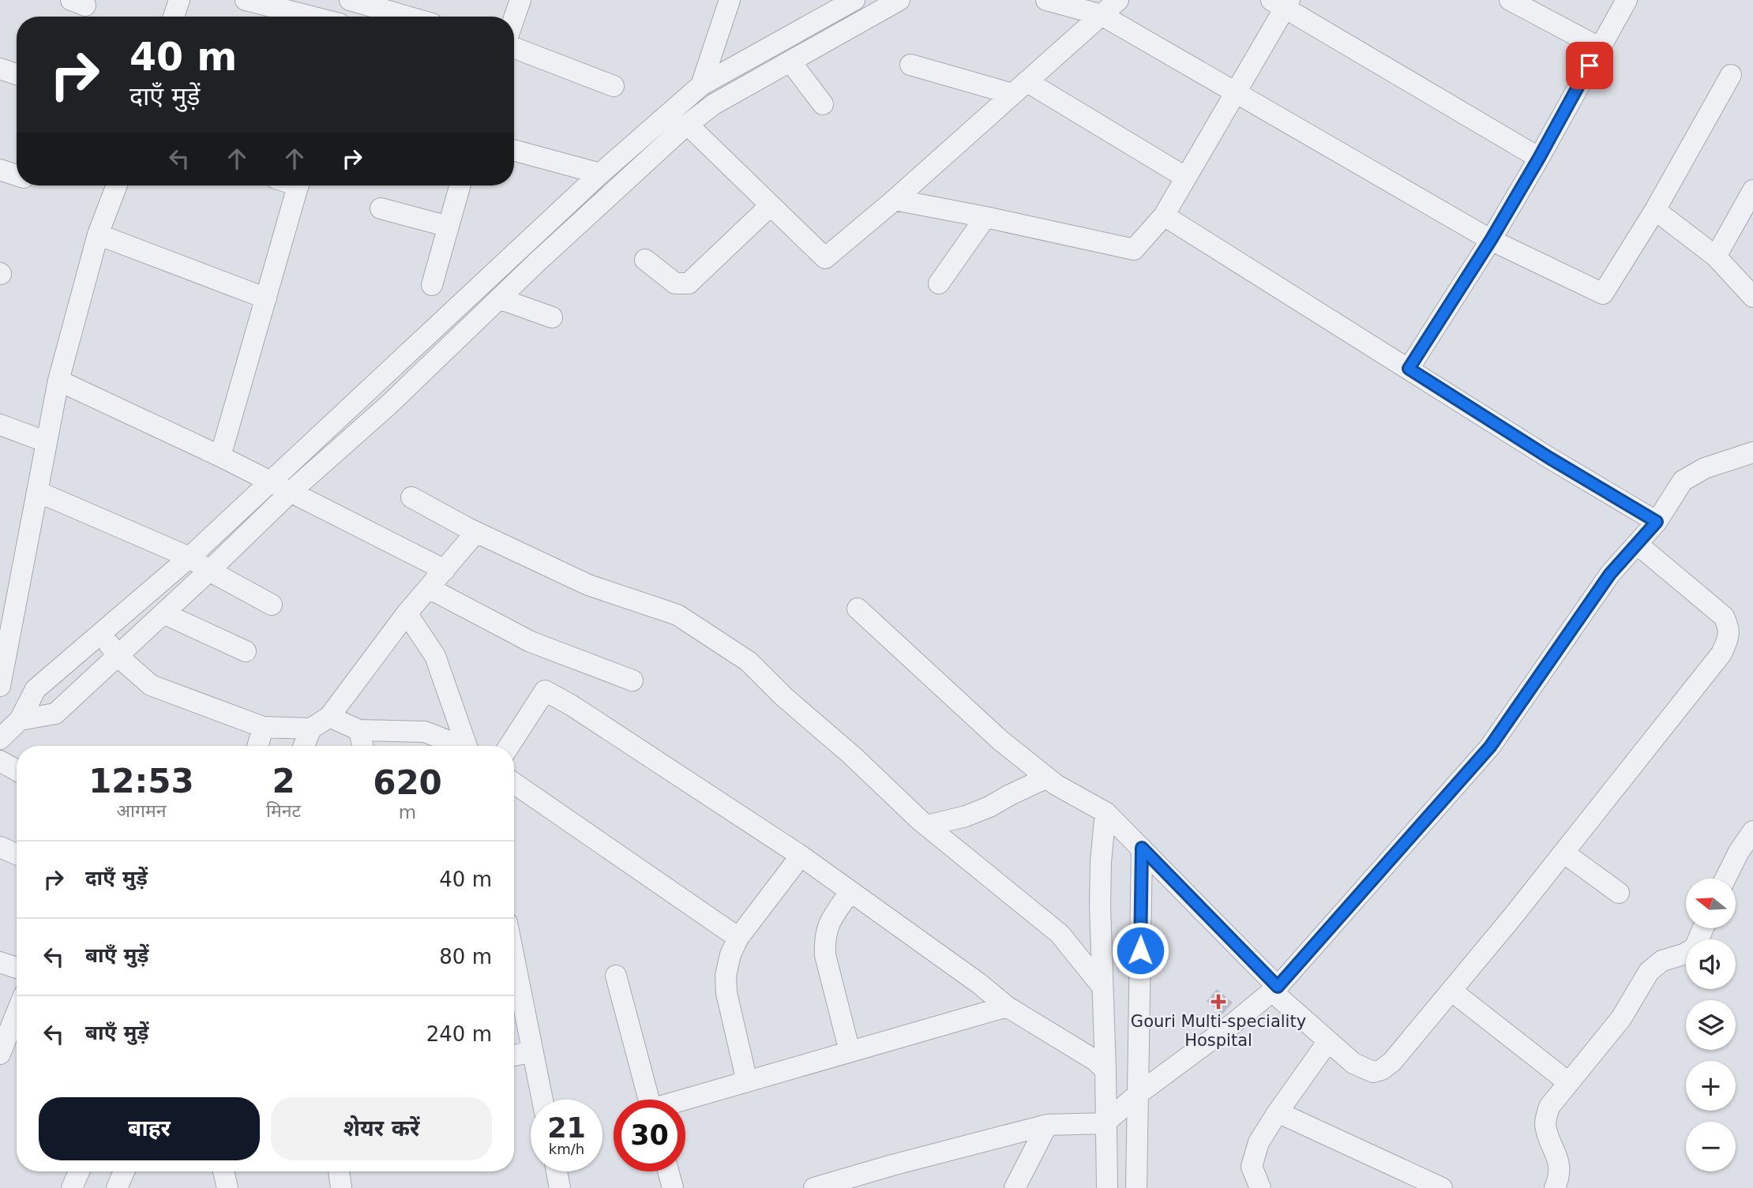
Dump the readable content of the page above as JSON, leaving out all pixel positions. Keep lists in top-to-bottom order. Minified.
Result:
{"places":{"health":["Gouri Multi-speciality Hospital"]},"north":"left","page":{"turn":["40 m","दाएँ मुड़ें"],"eta":["12:53","आगमन","2","मिनट","620","m"],"list":[{"name":"दाएँ मुड़ें","value":"40 m"},{"name":"बाएँ मुड़ें","value":"80 m"},{"name":"बाएँ मुड़ें","value":"240 m"}],"map_buttons":["+","−"],"buttons":["बाहर","शेयर करें"],"speed":"21 km/h","limit":"30"}}
